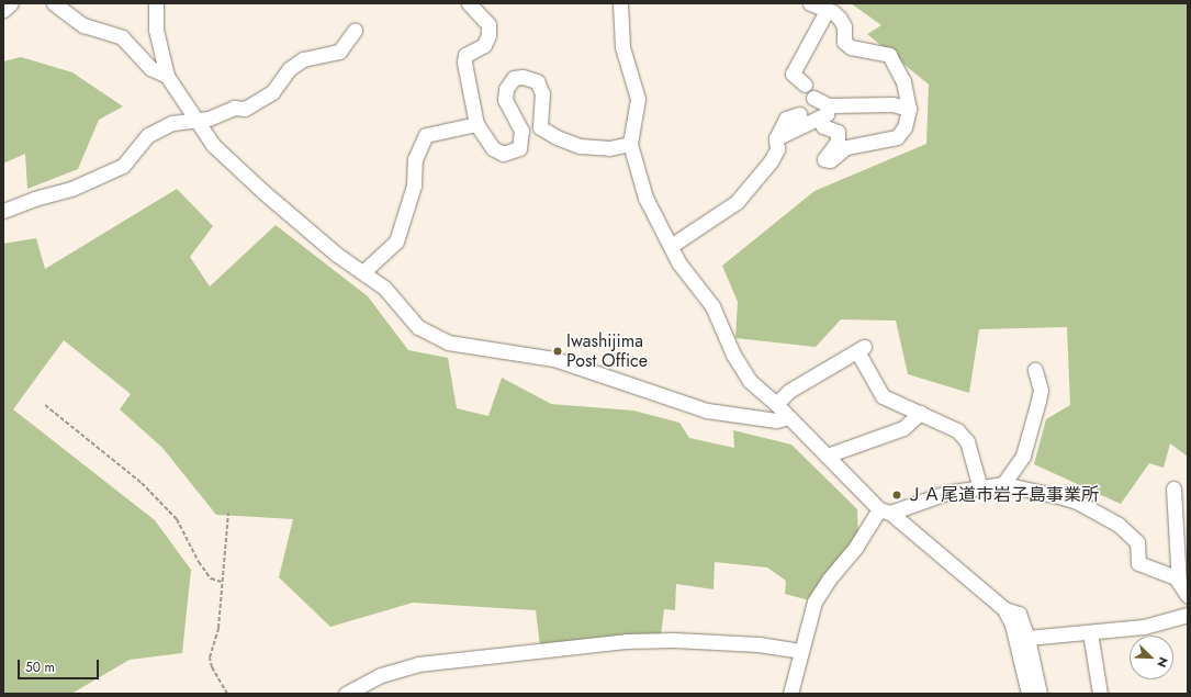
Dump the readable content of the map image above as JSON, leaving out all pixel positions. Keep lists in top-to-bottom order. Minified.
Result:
{"places":["Iwashijima Post Office","ＪＡ尾道市岩子島事業所"],"scale_bar":"50 m","north":"bottom right"}
